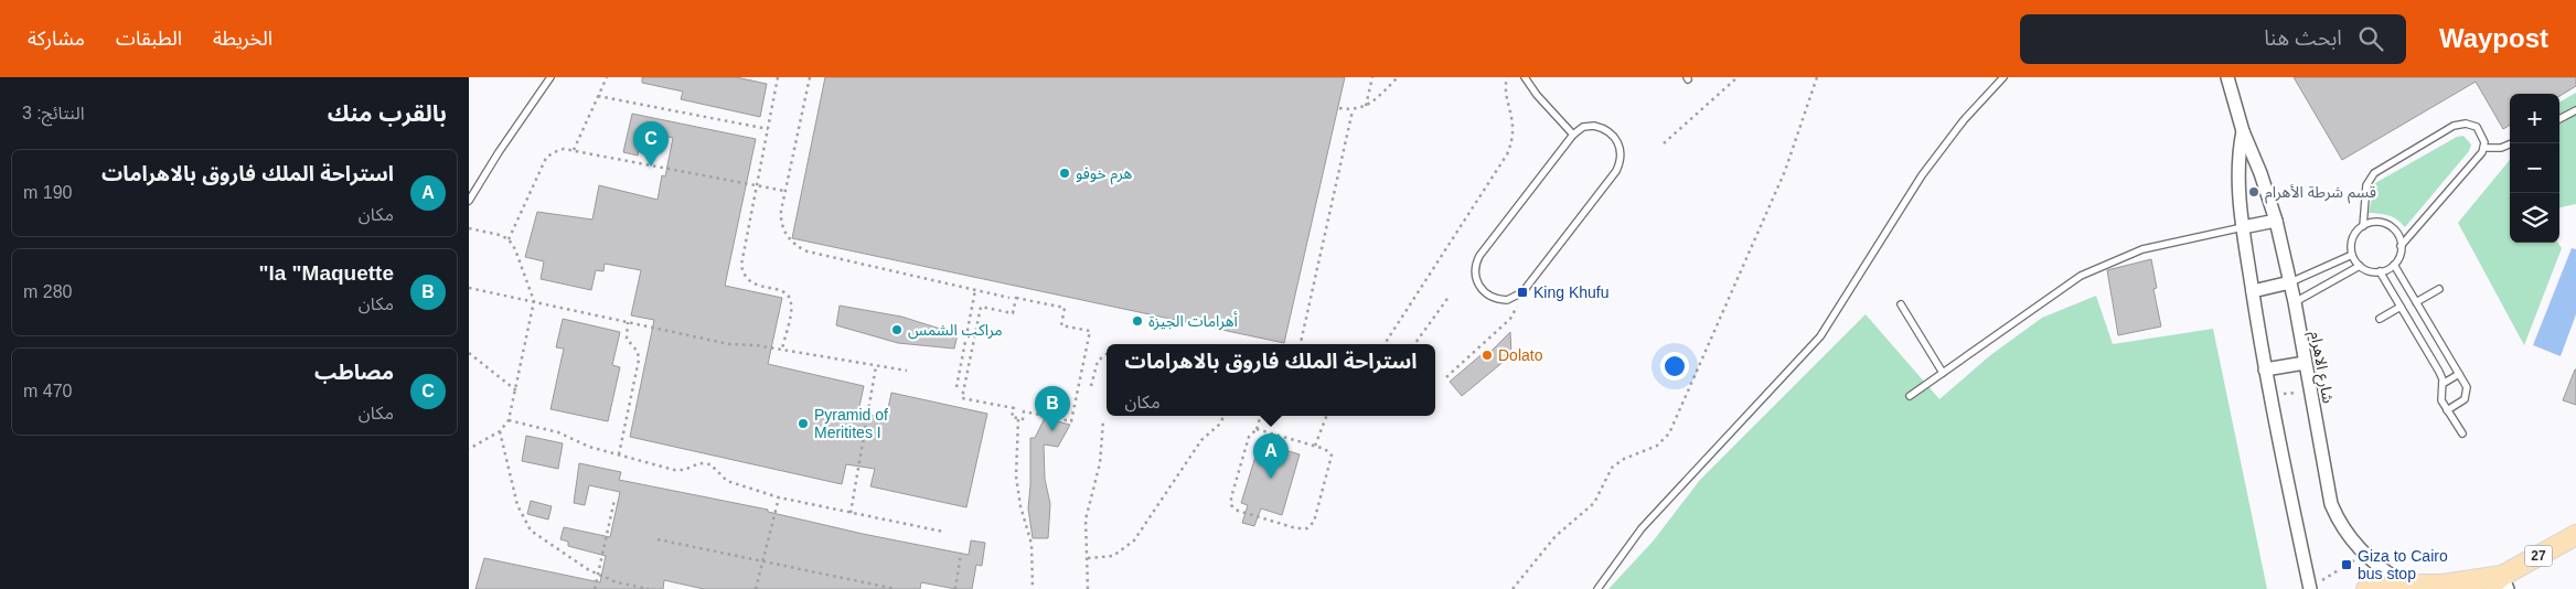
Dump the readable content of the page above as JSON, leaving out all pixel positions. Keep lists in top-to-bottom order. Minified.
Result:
{"streets":{"main road":["27"],"street":["شارع الاهرام"]},"crossings":[["شارع الاهرام","27"]],"places":{"other":["هرم خوفو","قسم شرطة الأهرام","أهرامات الجيزة","مراكب الشمس","Dolato","Pyramid of Meritites I"],"transit":["King Khufu","Giza to Cairo bus stop"]},"page":{"header":"Waypost","search":"ابحث هنا","nav":["الخريطة","الطبقات","مشاركة"],"heading":["بالقرب منك","النتائج: 3"],"map_buttons":["+","−"],"pins":["C","B","A"],"list":[{"mark":"A","name":"استراحة الملك فاروق بالاهرامات","note":"مكان","value":"190 m"},{"mark":"B","name":"la \"Maquette\"","note":"مكان","value":"280 m"},{"mark":"C","name":"مصاطب","note":"مكان","value":"470 m"}],"popup":["استراحة الملك فاروق بالاهرامات","مكان"]}}
